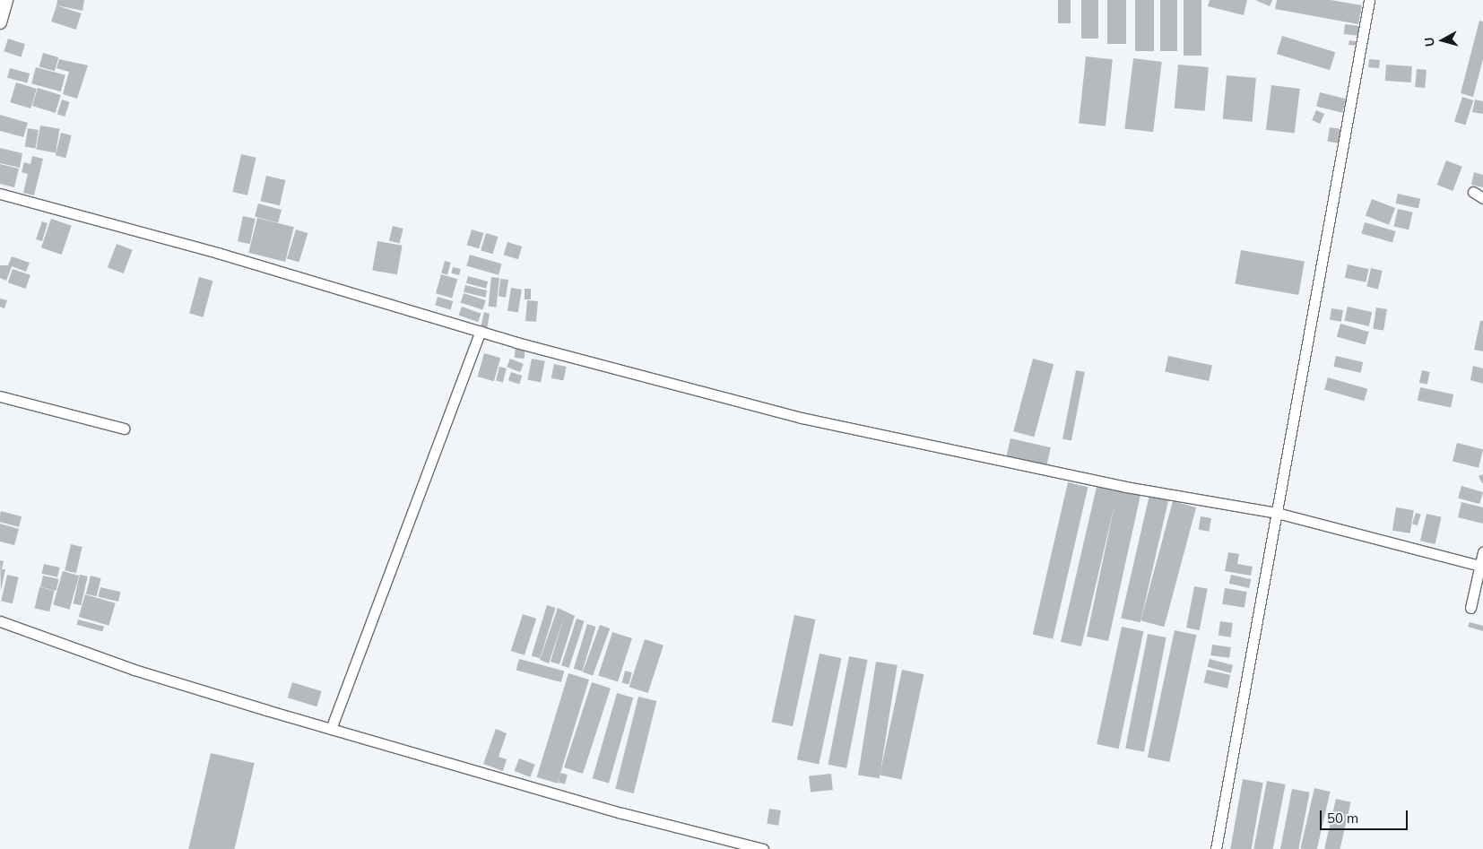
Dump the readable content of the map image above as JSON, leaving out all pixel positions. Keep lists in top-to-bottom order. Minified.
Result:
{"scale_bar":"50 m","north":"left"}
